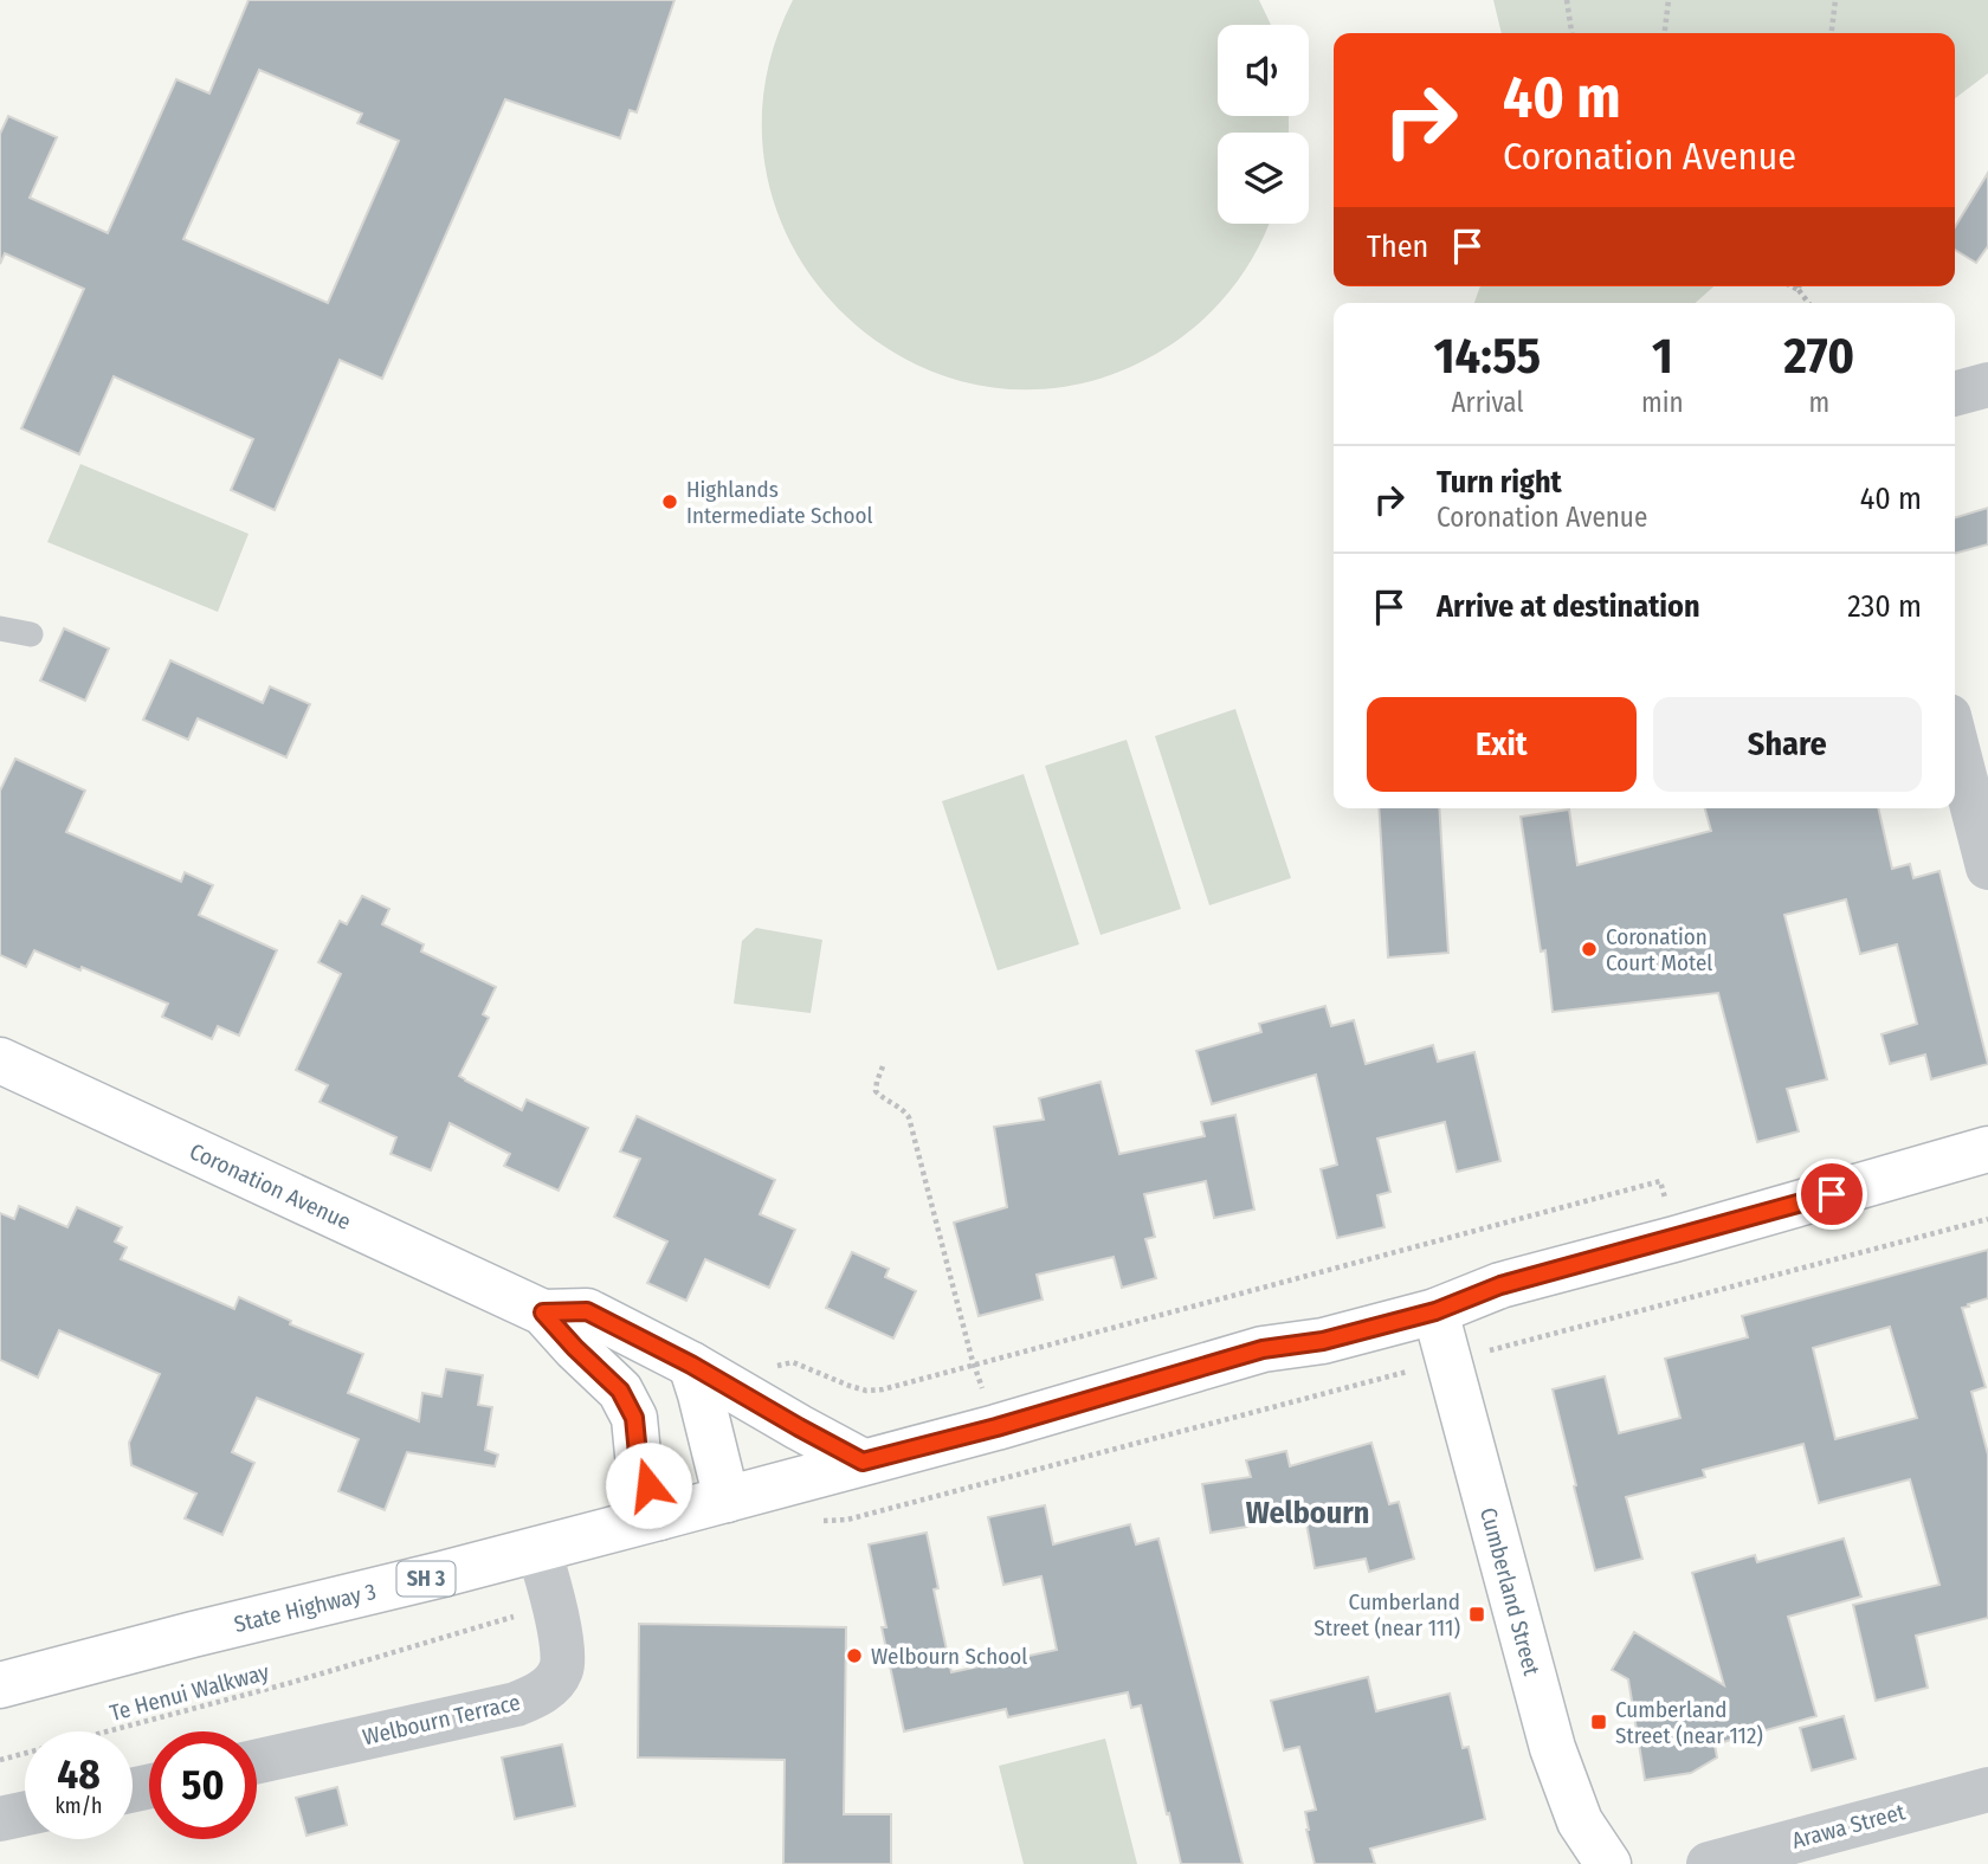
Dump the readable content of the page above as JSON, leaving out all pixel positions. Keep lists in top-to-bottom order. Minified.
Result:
{"streets":{"main road":["Coronation Avenue","SH 3","Cumberland Street","State Highway 3"],"street":["Welbourn Terrace","Arawa Street"],"path":["Te Henui Walkway"]},"crossings":[["Coronation Avenue","SH 3"],["Coronation Avenue","State Highway 3"],["SH 3","Cumberland Street"],["SH 3","State Highway 3"],["State Highway 3","Welbourn Terrace"]],"districts":["Welbourn"],"places":{"other":["Highlands Intermediate School","Coronation Court Motel","Welbourn School"],"transit":["Cumberland Street (near 111)","Cumberland Street (near 112)"]},"page":{"turn":["40 m","Coronation Avenue"],"then":"Then","eta":["14:55","Arrival","1","min","270","m"],"list":[{"name":"Turn right","note":"Coronation Avenue","value":"40 m"},{"name":"Arrive at destination","value":"230 m"}],"buttons":["Exit","Share"],"speed":"48 km/h","limit":"50"}}
